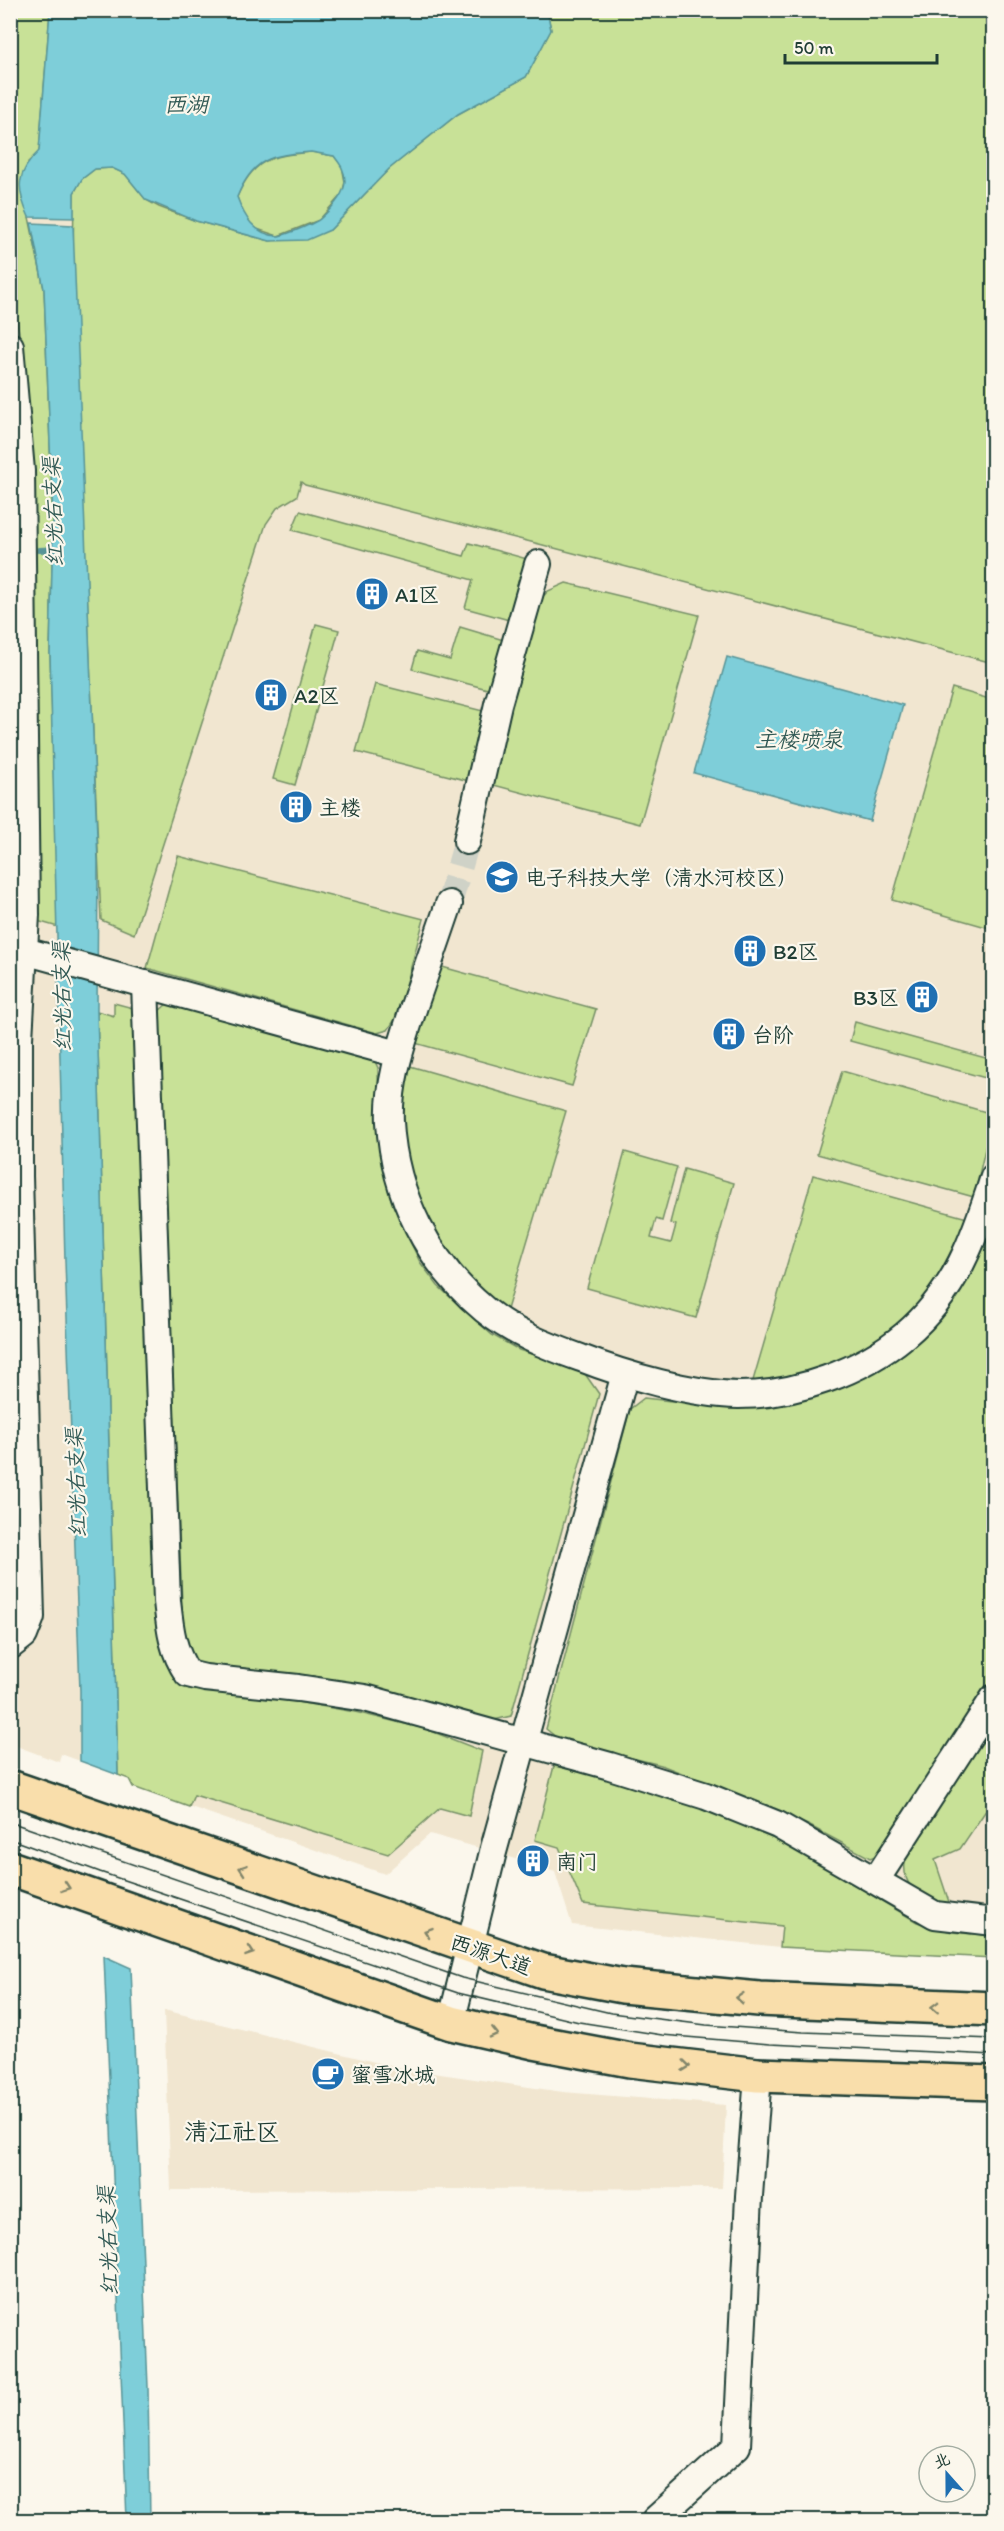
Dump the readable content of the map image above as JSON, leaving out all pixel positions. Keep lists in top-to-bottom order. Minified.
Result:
{"streets":{"main road":["西源大道"]},"districts":["清江社区"],"water":["西湖","红光右支渠","主楼喷泉"],"places":{"building":["A1区","A2区","主楼","B2区","B3区","台阶","南门"],"school or university":["电子科技大学（清水河校区）"],"cafe":["蜜雪冰城"]},"scale_bar":"50 m","north":"top"}
